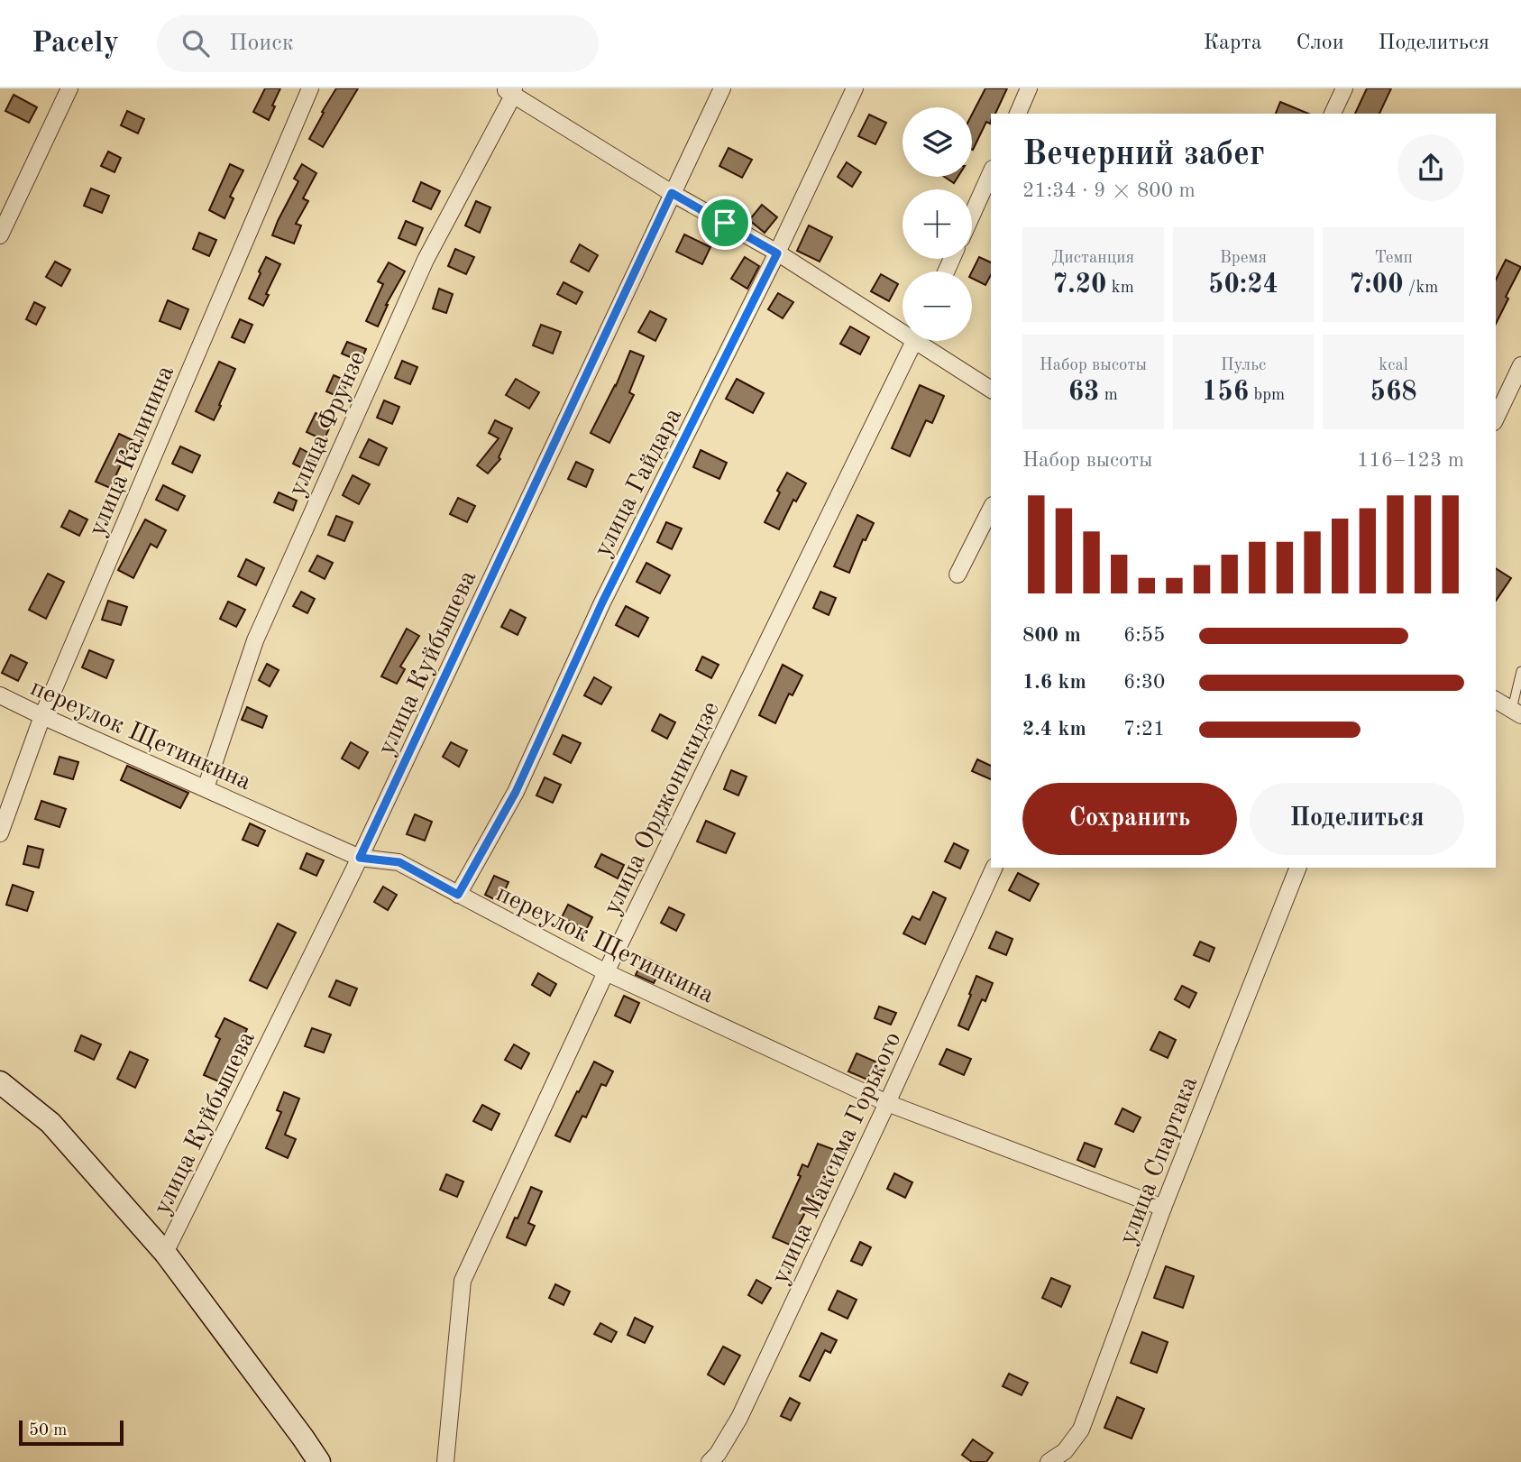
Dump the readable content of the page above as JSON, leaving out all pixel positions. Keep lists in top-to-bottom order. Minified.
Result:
{"streets":{"street":["улица Фрунзе","улица Калинина","улица Гайдара","улица Куйбышева","переулок Щетинкина","улица Орджоникидзе","улица Максима Горького","улица Спартака"]},"crossings":[["улица Фрунзе","переулок Щетинкина"],["улица Калинина","переулок Щетинкина"],["улица Гайдара","переулок Щетинкина"],["улица Куйбышева","переулок Щетинкина"],["переулок Щетинкина","улица Орджоникидзе"],["переулок Щетинкина","улица Максима Горького"],["переулок Щетинкина","улица Спартака"]],"scale_bar":"50 m","page":{"header":"Pacely","search":"Поиск","nav":["Карта","Слои","Поделиться"],"map_buttons":["+","−"],"heading":["Вечерний забег","21:34 · 9 × 800 m"],"stats":[["Дистанция","7.20 km"],["Время","50:24"],["Темп","7:00 /km"],["Набор высоты","63 m"],["Пульс","156 bpm"],["kcal","568"]],"chart":["Набор высоты","116–123 m"],"list":[{"name":"800 m","note":"6:55"},{"name":"1.6 km","note":"6:30"},{"name":"2.4 km","note":"7:21"}],"buttons":["Сохранить","Поделиться"],"scale":"50 m"}}
